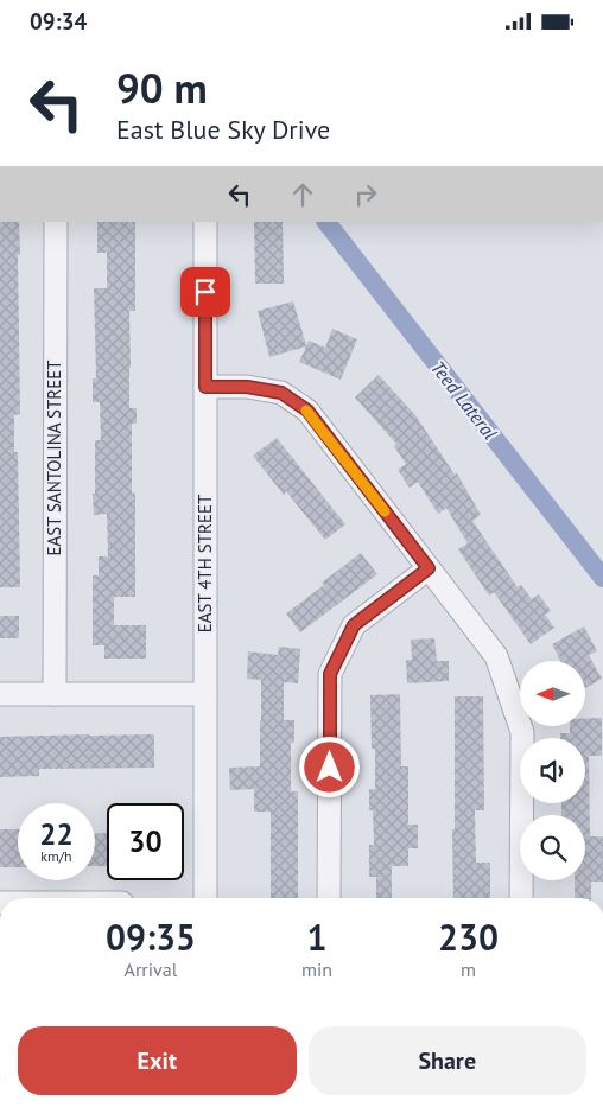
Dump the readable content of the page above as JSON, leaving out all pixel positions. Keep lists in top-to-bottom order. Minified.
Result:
{"streets":{"street":["EAST SANTOLINA STREET","EAST 4TH STREET"]},"water":["Teed Lateral"],"north":"left","page":{"status":"09:34","turn":["90 m","East Blue Sky Drive"],"speed":"22 km/h","limit":"30","eta":["09:35","Arrival","1","min","230","m"],"buttons":["Exit","Share"]}}
